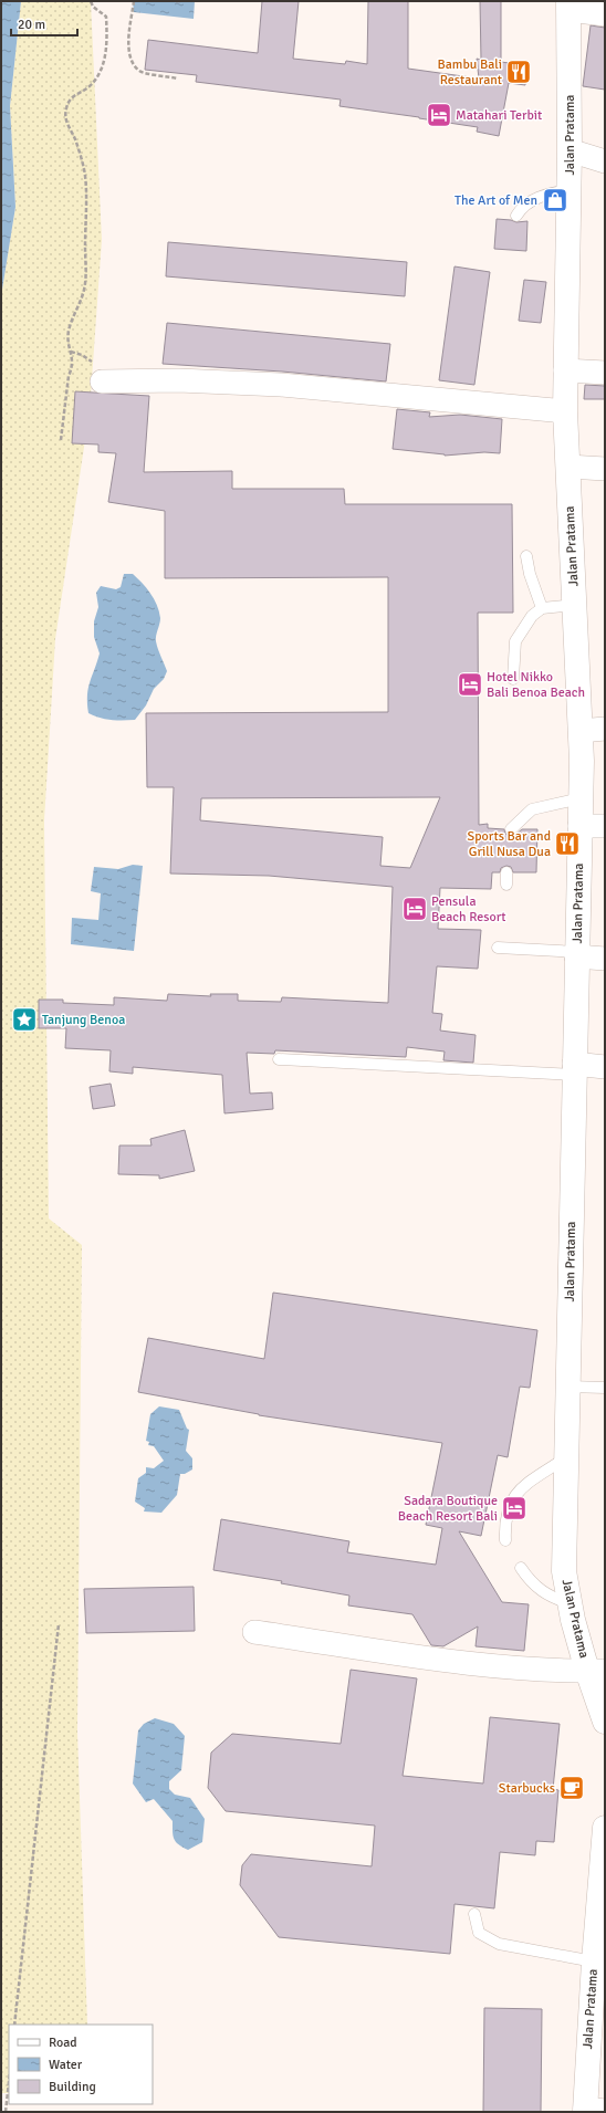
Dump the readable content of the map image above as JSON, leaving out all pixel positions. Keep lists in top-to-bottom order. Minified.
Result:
{"streets":{"street":["Jalan Pratama"]},"places":{"restaurant":["Bambu Bali Restaurant","Sports Bar and Grill Nusa Dua"],"hotel":["Matahari Terbit","Hotel Nikko Bali Benoa Beach","Pensula Beach Resort","Sadara Boutique Beach Resort Bali"],"shop":["The Art of Men"],"place":["Tanjung Benoa"],"cafe":["Starbucks"]},"legend":["Road","Water","Building"],"scale_bar":"20 m"}
